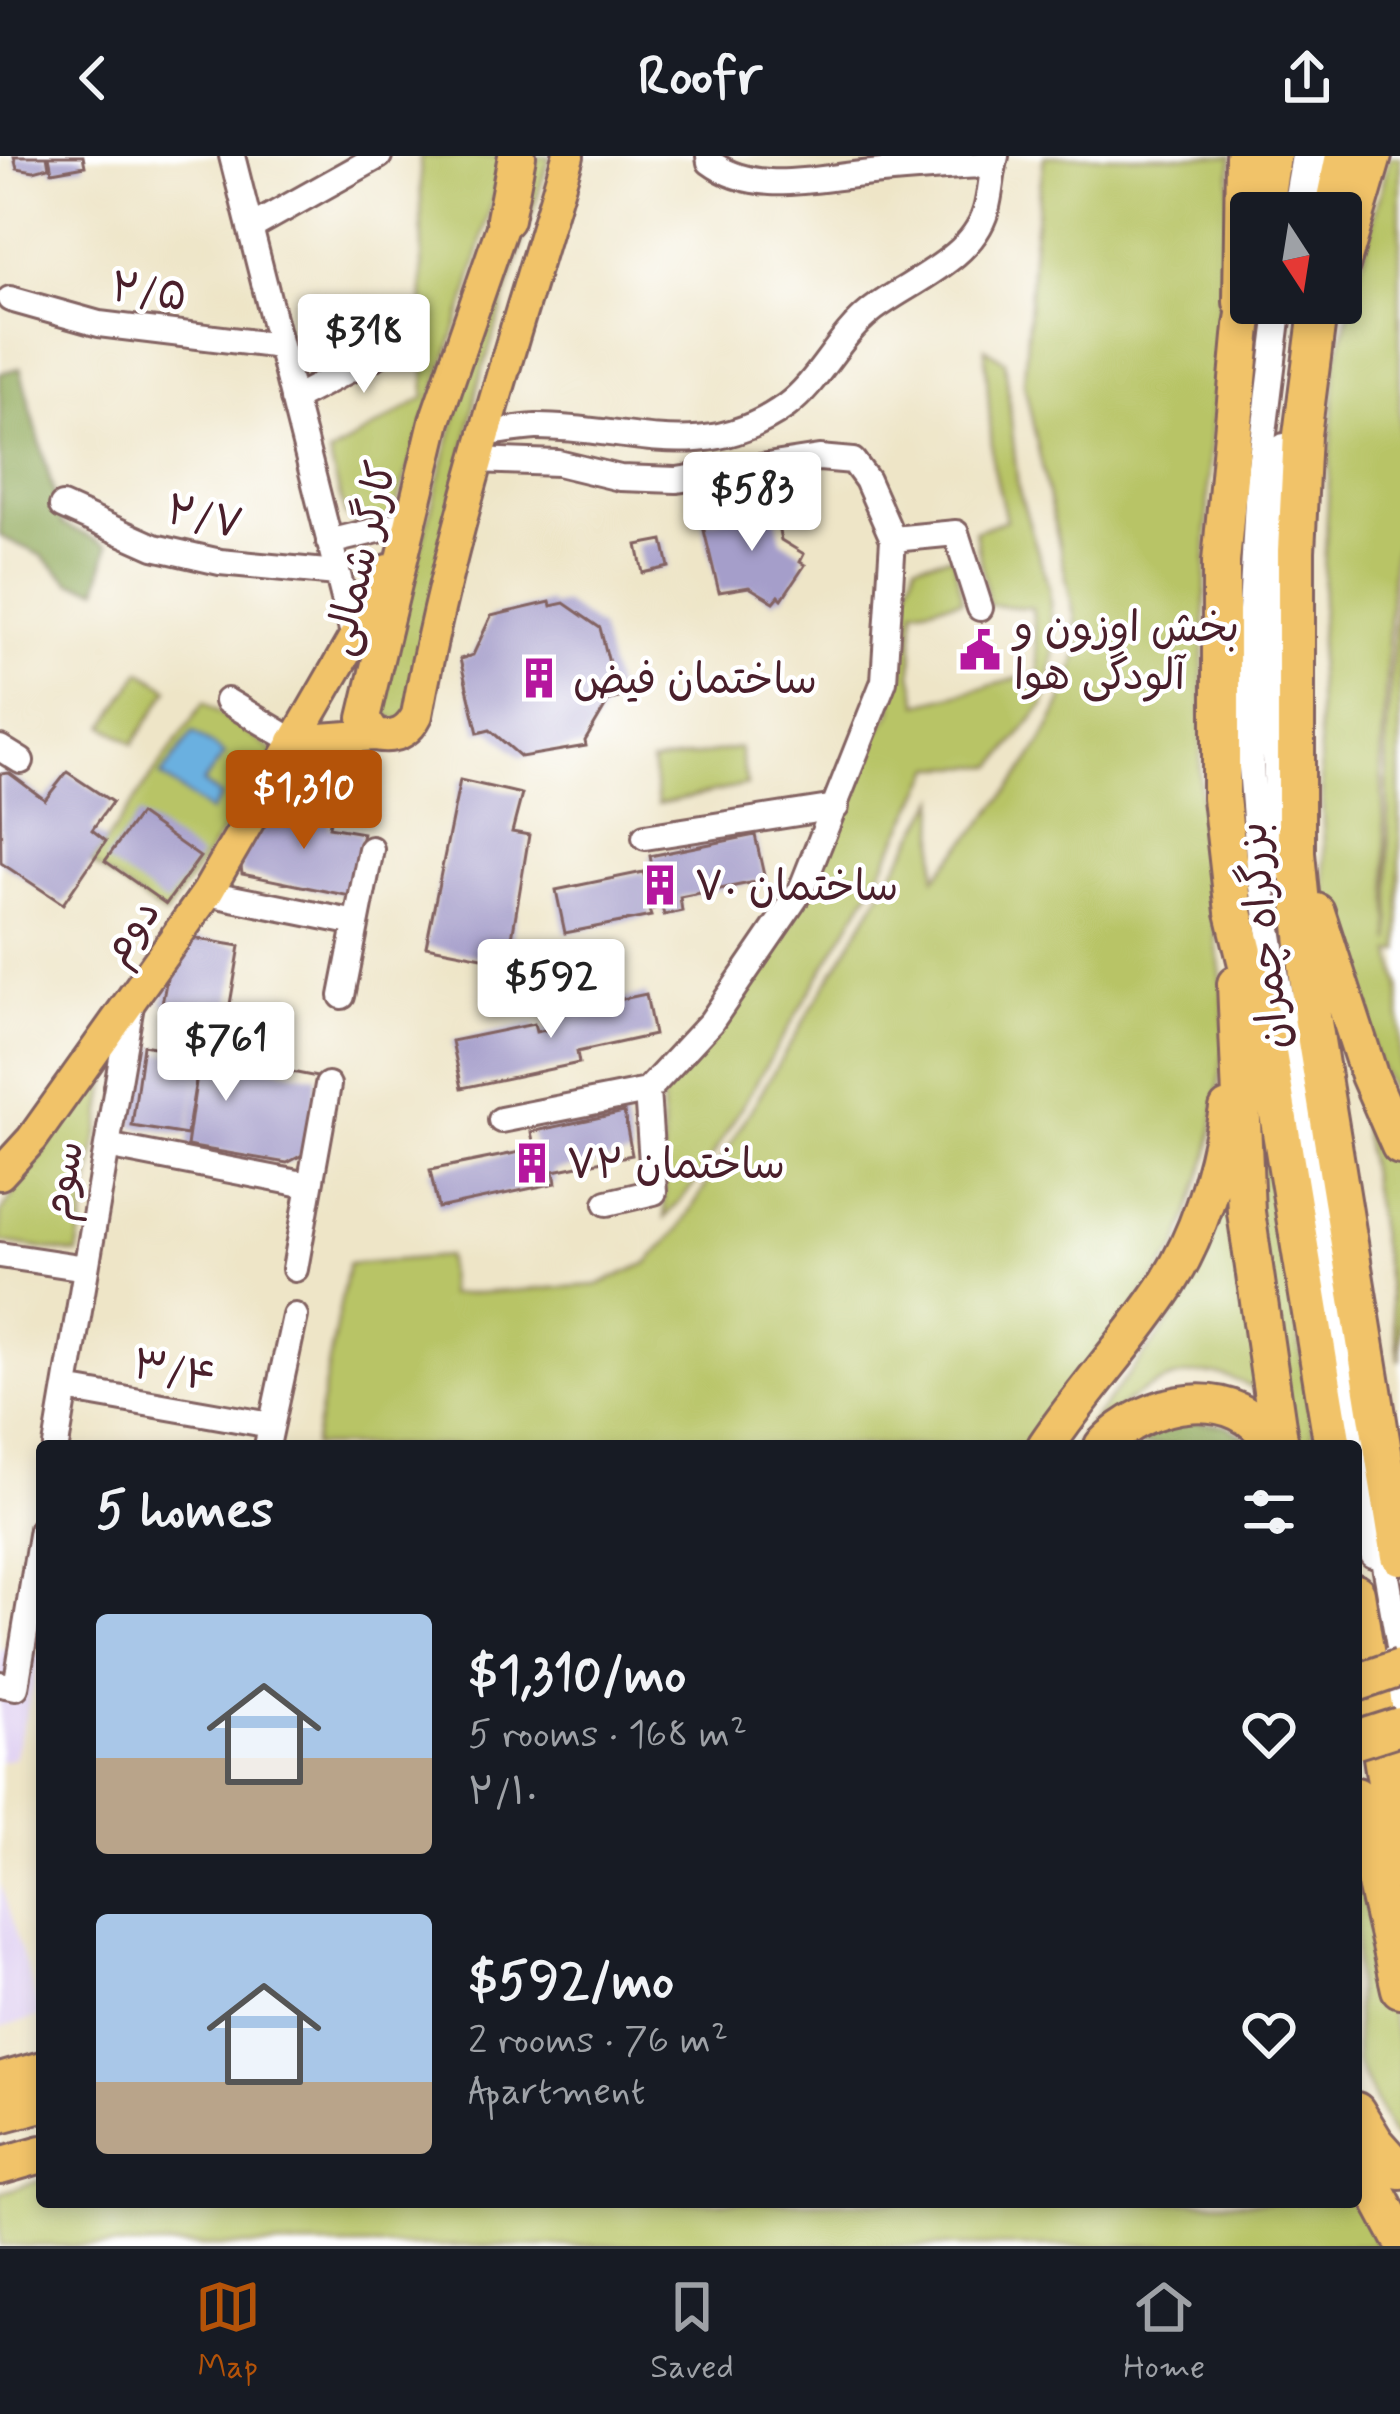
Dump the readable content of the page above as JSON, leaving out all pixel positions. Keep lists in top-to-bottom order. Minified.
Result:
{"streets":{"highway":["بزرگراه چمران"],"main road":["کارگر شمالی","دوم"],"street":["۲/۵","۲/۷","سوم","۳/۴"]},"crossings":[["کارگر شمالی","دوم"],["دوم","سوم"],["سوم","۳/۴"]],"places":{"public building":["بخش اوزون و آلودگی هوا"],"building":["ساختمان فیض","ساختمان ۷۰","ساختمان ۷۲"]},"north":"bottom","page":{"header":"Roofr","price":["$318","$583","$1,310","$592","$761"],"heading":"5 homes","list":[{"name":"$1,310/mo","note":"5 rooms · 168 m² · ۲/۱۰"},{"name":"$592/mo","note":"2 rooms · 76 m² · Apartment"}],"tabs":["Map","Saved","Home"]}}
